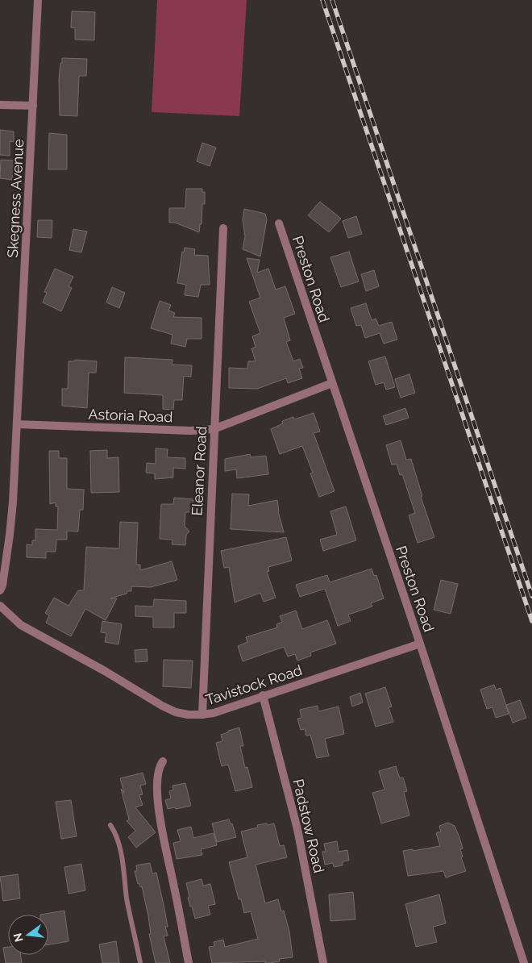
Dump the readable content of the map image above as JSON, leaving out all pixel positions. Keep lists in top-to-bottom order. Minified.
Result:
{"streets":{"street":["Skegness Avenue","Preston Road","Astoria Road","Eleanor Road","Tavistock Road","Padstow Road"]},"crossings":[["Skegness Avenue","Astoria Road"],["Preston Road","Astoria Road"],["Preston Road","Tavistock Road"],["Astoria Road","Eleanor Road"],["Eleanor Road","Tavistock Road"],["Tavistock Road","Padstow Road"]],"north":"left"}
